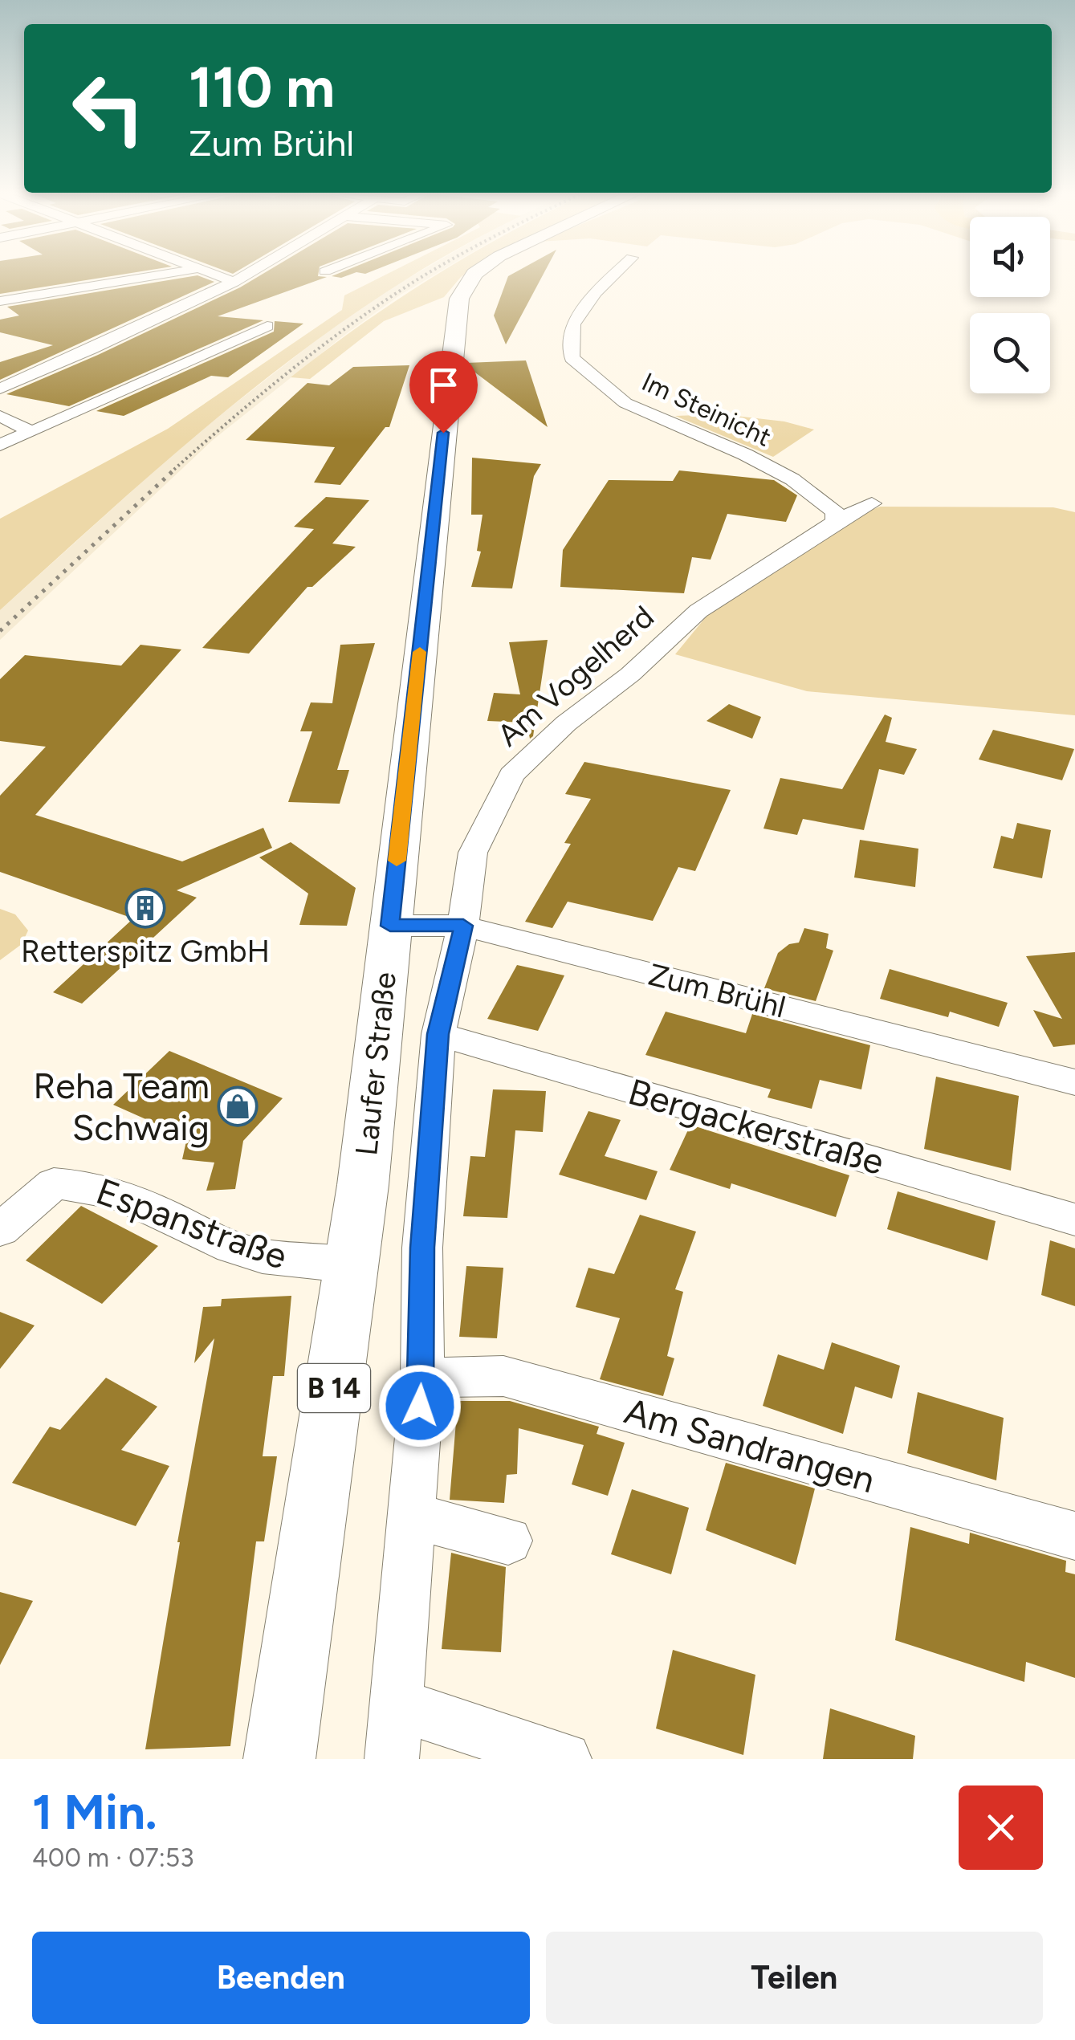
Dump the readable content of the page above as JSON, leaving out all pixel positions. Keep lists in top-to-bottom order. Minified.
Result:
{"streets":{"main road":["Laufer Straße","B 14"],"street":["Im Steinicht","Am Vogelherd","Zum Brühl","Bergackerstraße","Espanstraße","Am Sandrangen"]},"crossings":[["Im Steinicht","Am Vogelherd"],["Am Vogelherd","Zum Brühl"],["Am Vogelherd","Laufer Straße"],["Zum Brühl","Laufer Straße"],["Laufer Straße","Bergackerstraße"],["Laufer Straße","Espanstraße"],["Laufer Straße","Am Sandrangen"]],"places":{"building":["Retterspitz GmbH"],"shop":["Reha Team Schwaig"]},"page":{"turn":["110 m","Zum Brühl"],"heading":["1 Min.","400 m · 07:53"],"buttons":["Beenden","Teilen"]}}
